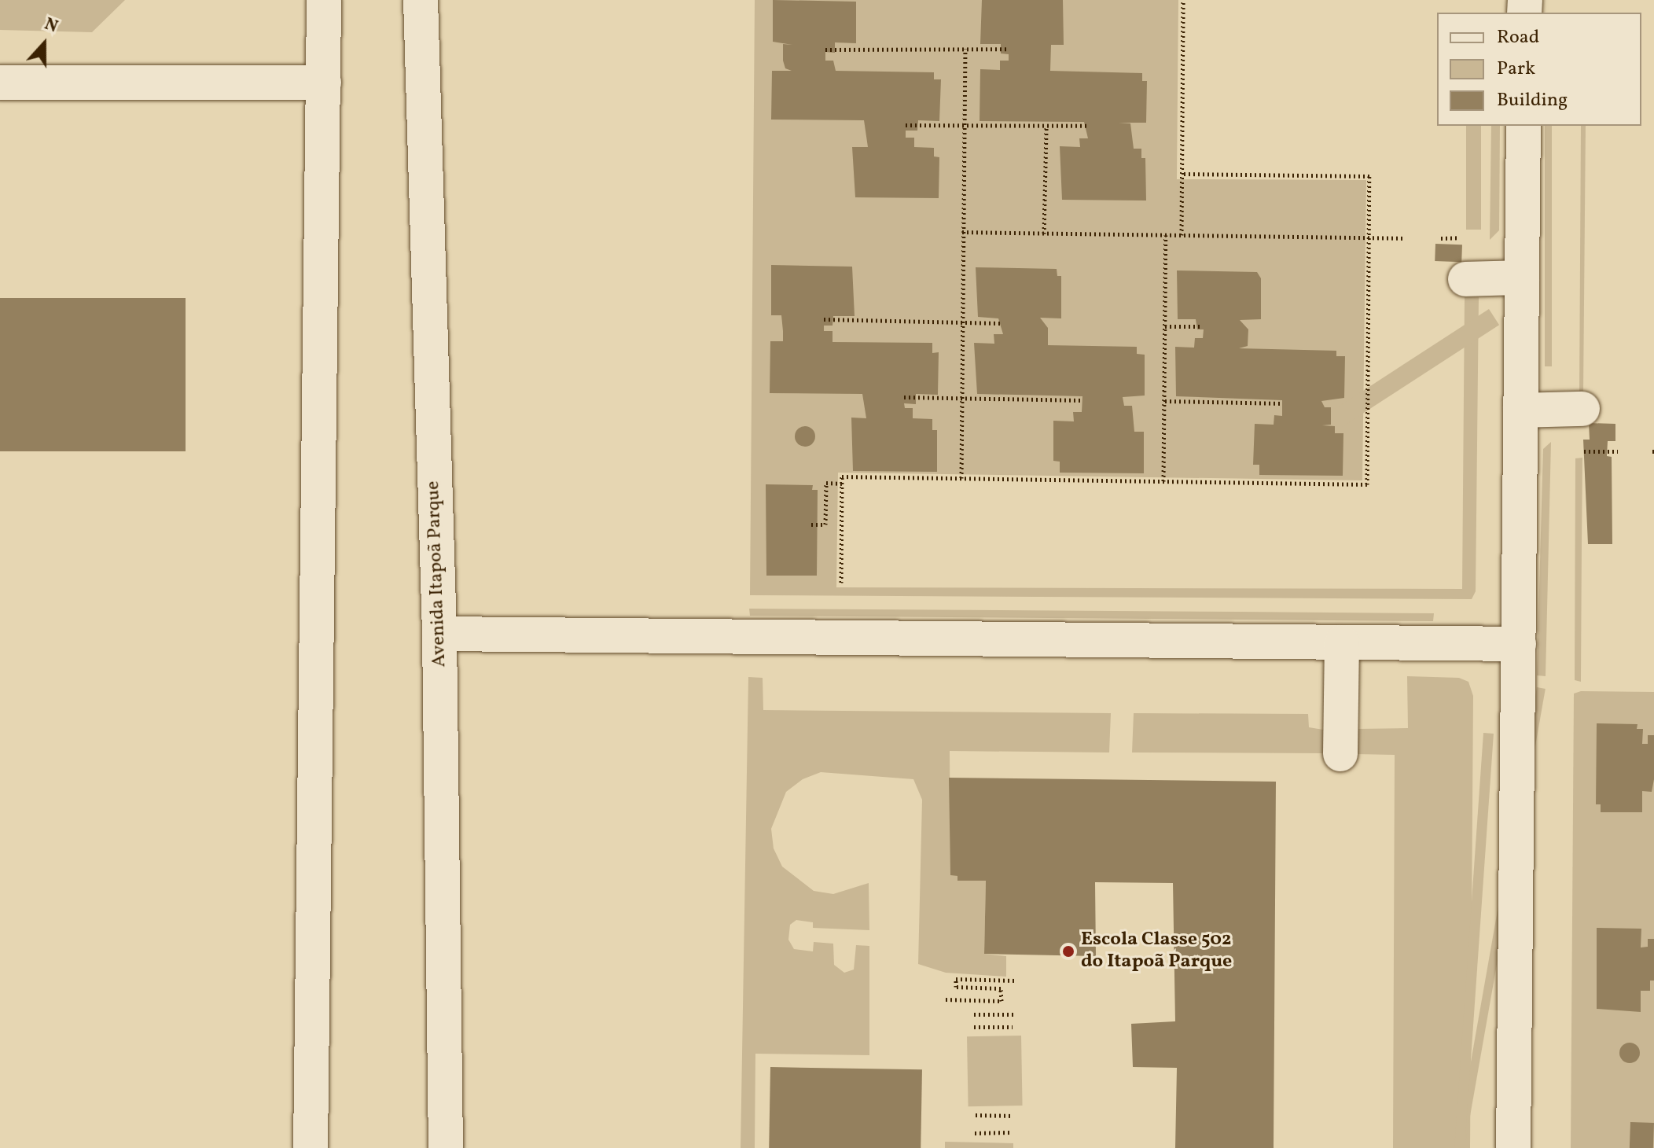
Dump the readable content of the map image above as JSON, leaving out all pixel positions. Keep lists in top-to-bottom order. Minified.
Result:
{"streets":{"street":["Avenida Itapoã Parque"]},"places":["Escola Classe 502 do Itapoã Parque"],"legend":["Road","Park","Building"],"north":"top"}
